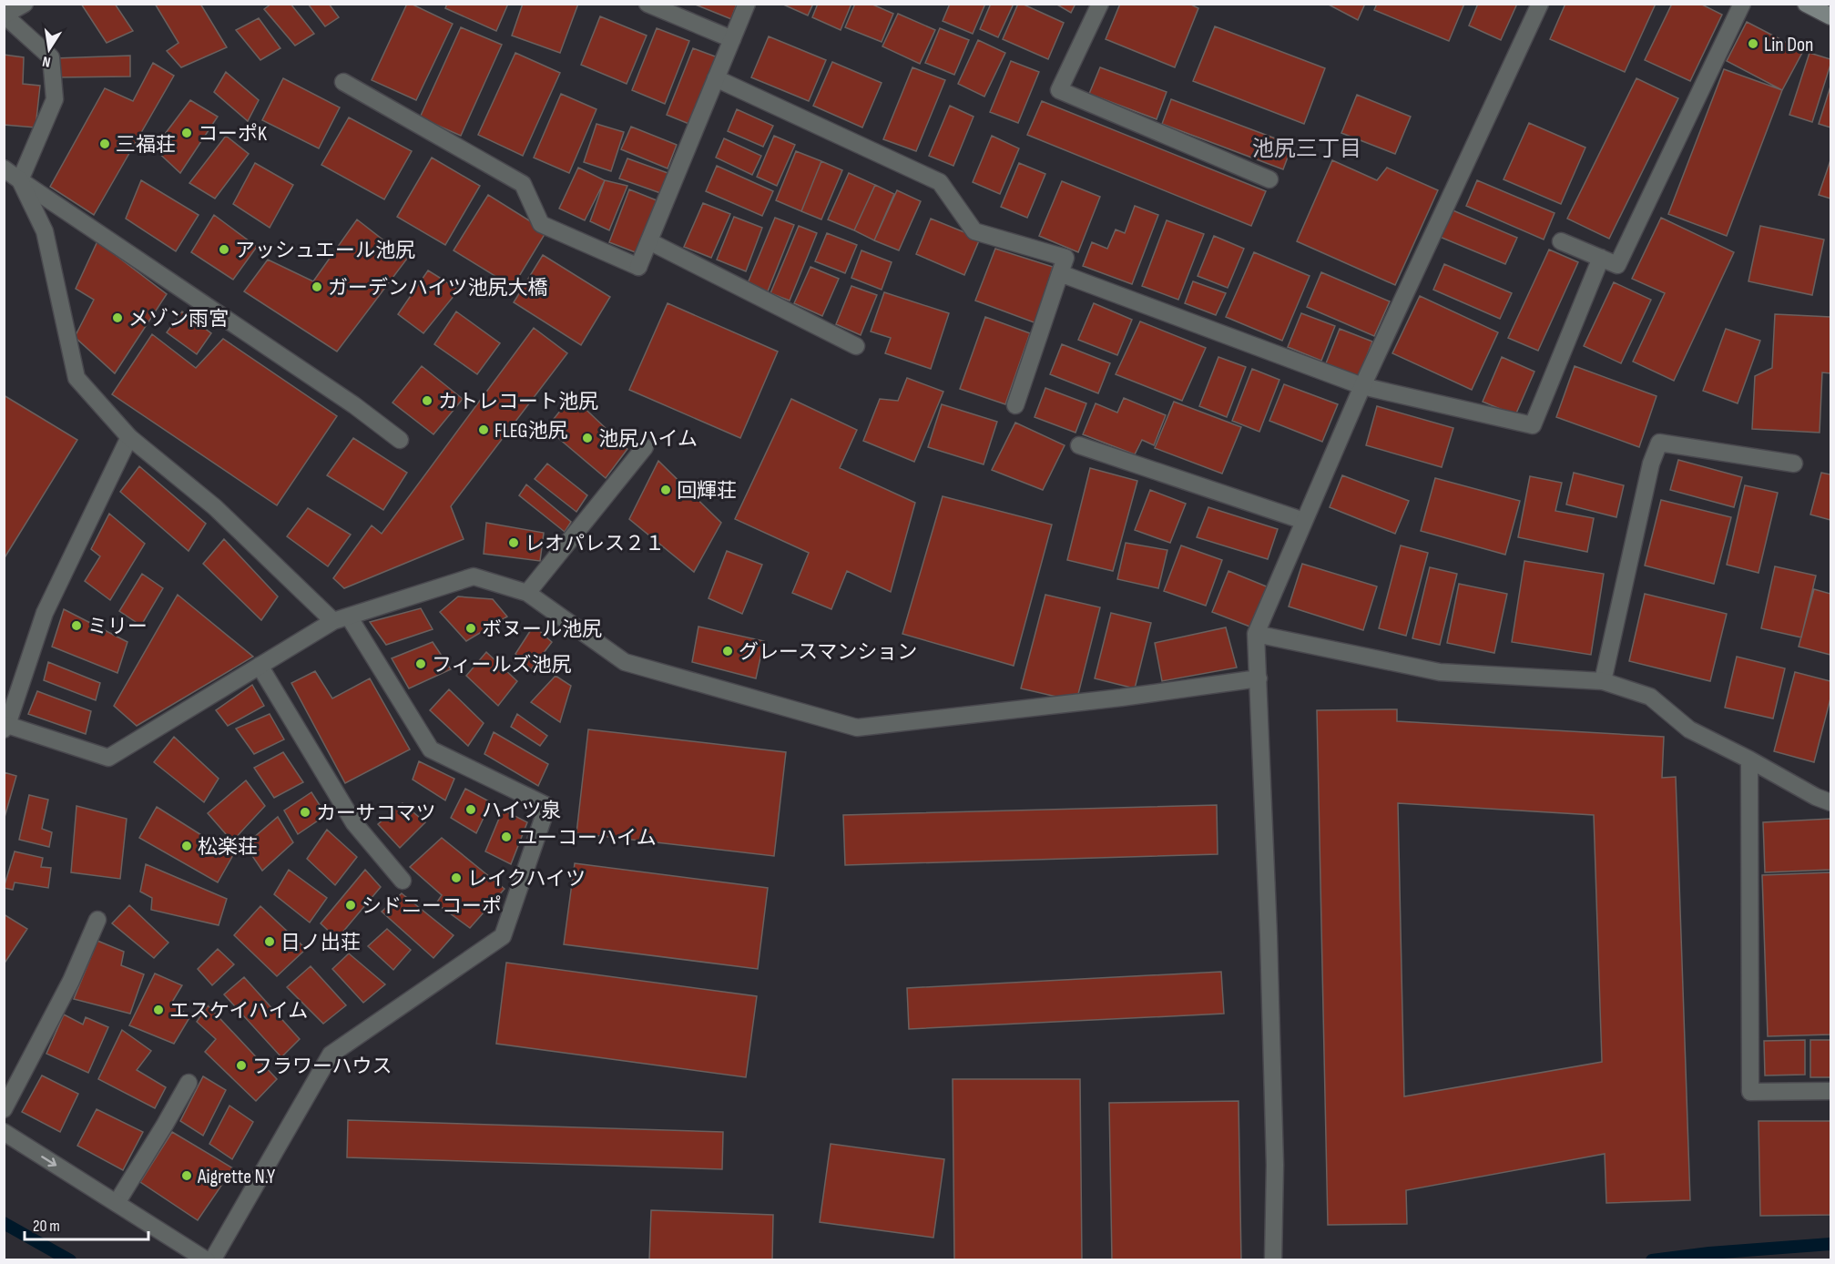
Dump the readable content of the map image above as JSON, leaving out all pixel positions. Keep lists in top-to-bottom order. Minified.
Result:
{"districts":["池尻三丁目"],"places":["Lin Don","コーポK","三福荘","アッシュエール池尻","ガーデンハイツ池尻大橋","メゾン雨宮","カトレコート池尻","FLEG池尻","池尻ハイム","回輝荘","レオパレス２１","ミリー","ボヌール池尻","グレースマンション","フィールズ池尻","ハイツ泉","カーサコマツ","ユーコーハイム","松楽荘","レイクハイツ","シドニーコーポ","日ノ出荘","エスケイハイム","フラワーハウス","Aigrette N.Y"],"scale_bar":"20 m","north":"bottom"}
